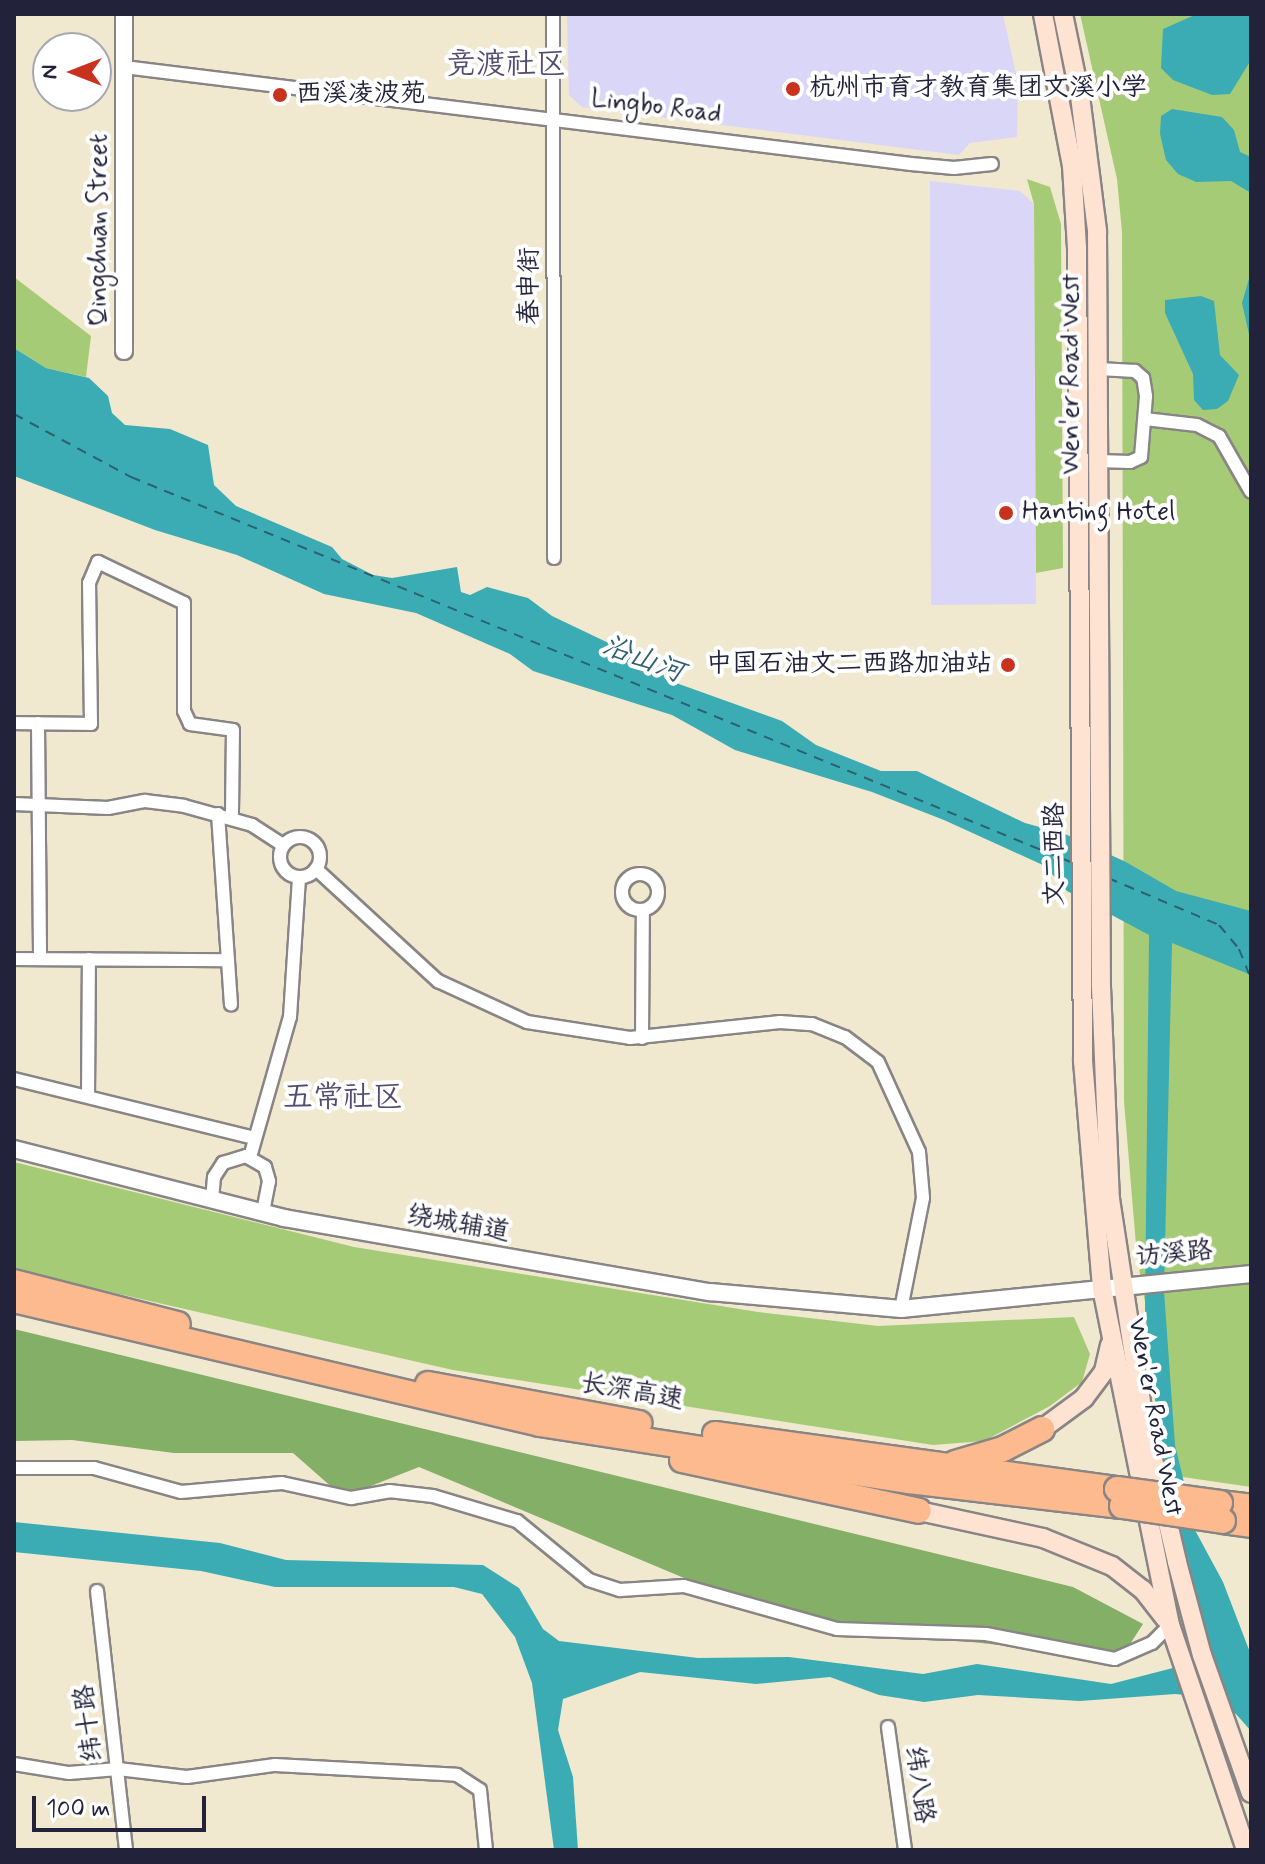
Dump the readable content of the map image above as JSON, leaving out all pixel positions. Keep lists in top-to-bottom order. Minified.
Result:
{"streets":{"highway":["长深高速"],"main road":["Wen'er Road West","文二西路"],"street":["Lingbo Road","Qingchuan Street","春申街","绕城辅道","访溪路","纬十路","纬八路"]},"crossings":[["Lingbo Road","Qingchuan Street"],["Lingbo Road","春申街"],["Wen'er Road West","文二西路"],["Wen'er Road West","绕城辅道"],["Wen'er Road West","访溪路"],["绕城辅道","访溪路"]],"districts":["竞渡社区","五常社区"],"water":["沿山河"],"places":["杭州市育才教育集团文溪小学","西溪凌波苑","Hanting Hotel","中国石油文二西路加油站"],"scale_bar":"100 m","north":"left"}
